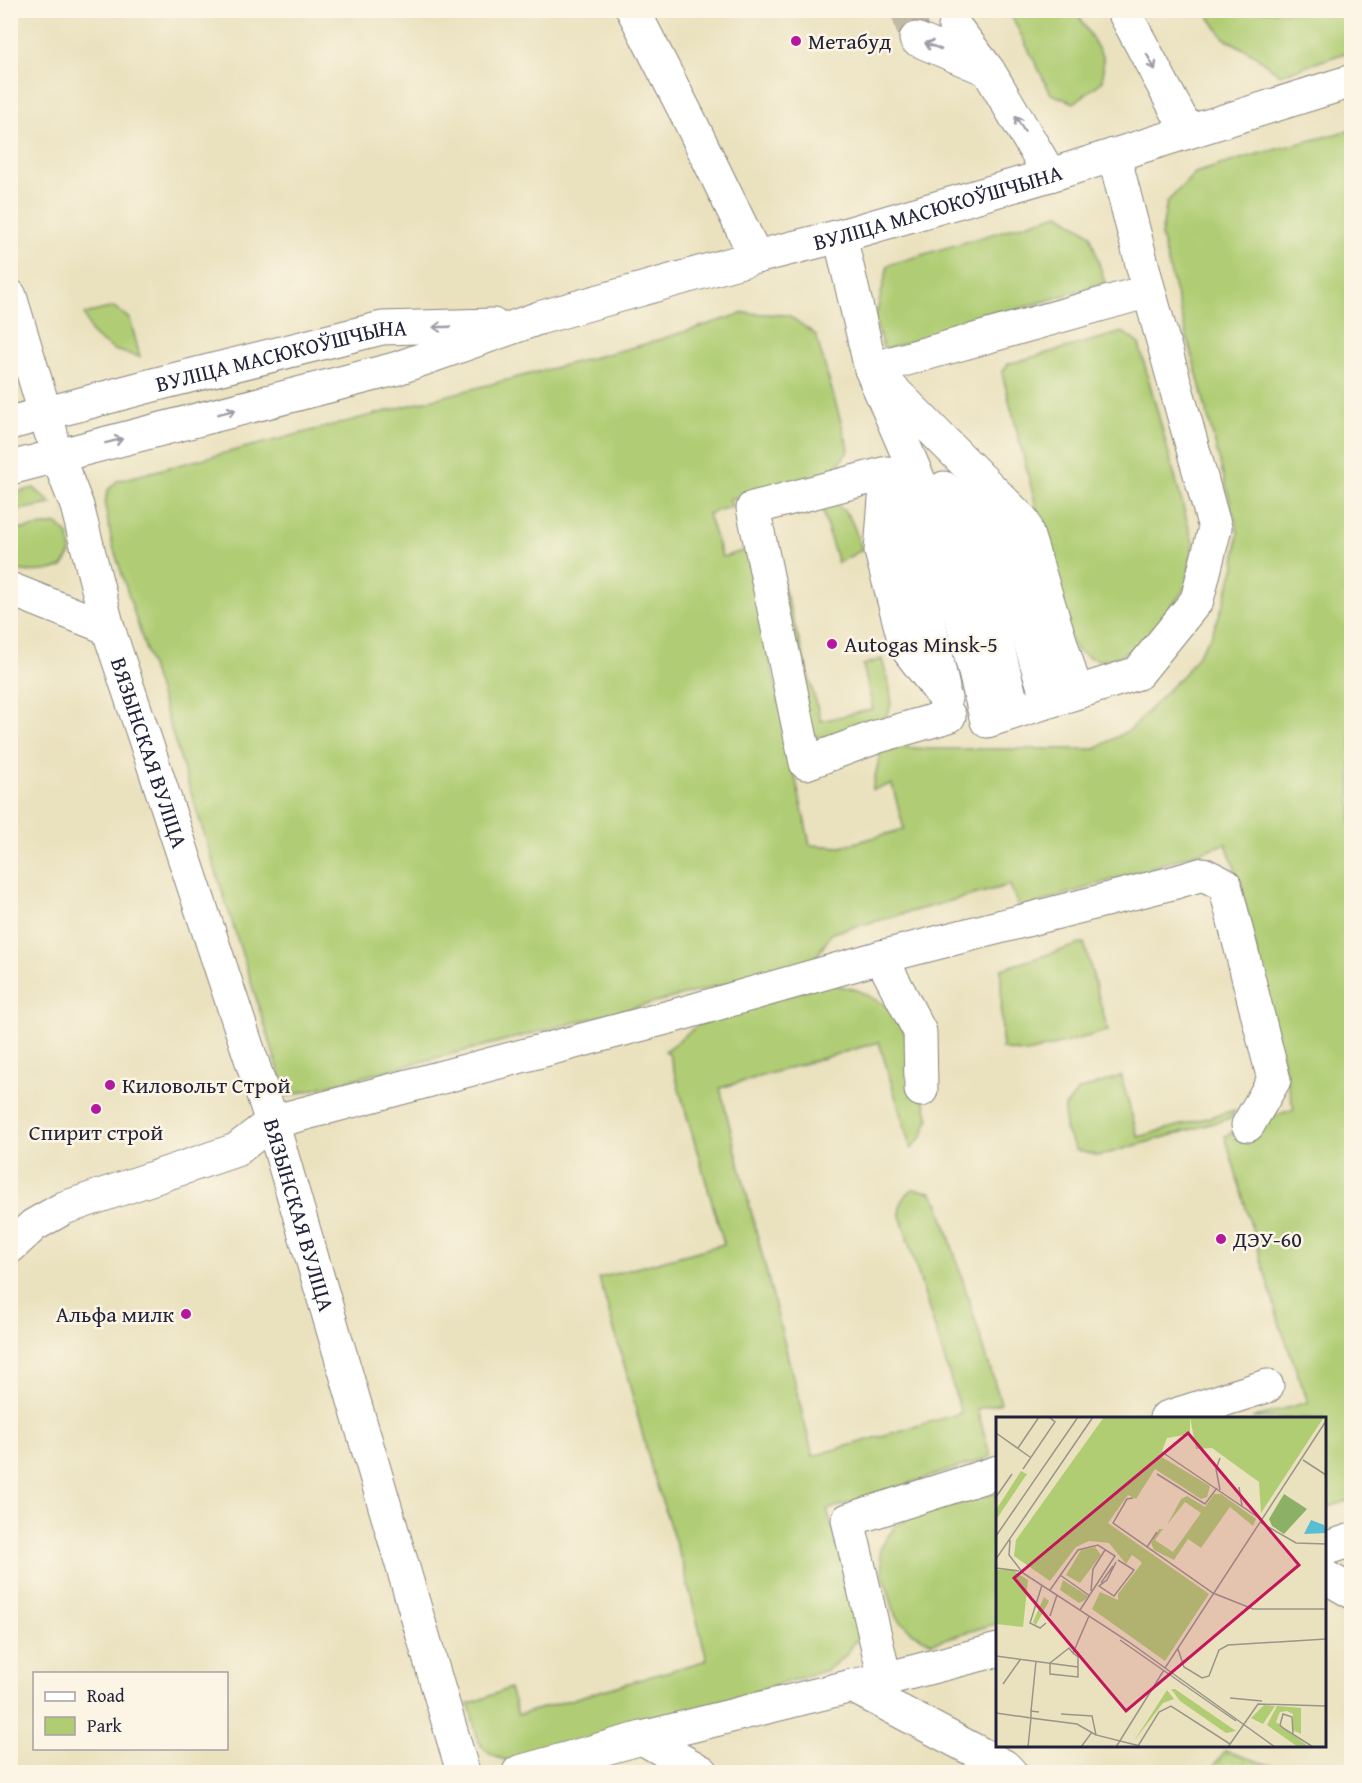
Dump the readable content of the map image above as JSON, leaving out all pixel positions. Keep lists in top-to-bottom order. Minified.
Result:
{"streets":{"main road":["ВУЛІЦА МАСЮКОЎШЧЫНА","ВЯЗЫНСКАЯ ВУЛІЦА"]},"crossings":[["ВУЛІЦА МАСЮКОЎШЧЫНА","ВЯЗЫНСКАЯ ВУЛІЦА"]],"places":["Метабуд","Autogas Minsk-5","Киловольт Строй","Спирит строй","ДЭУ-60","Альфа милк"],"legend":["Road","Park"]}
